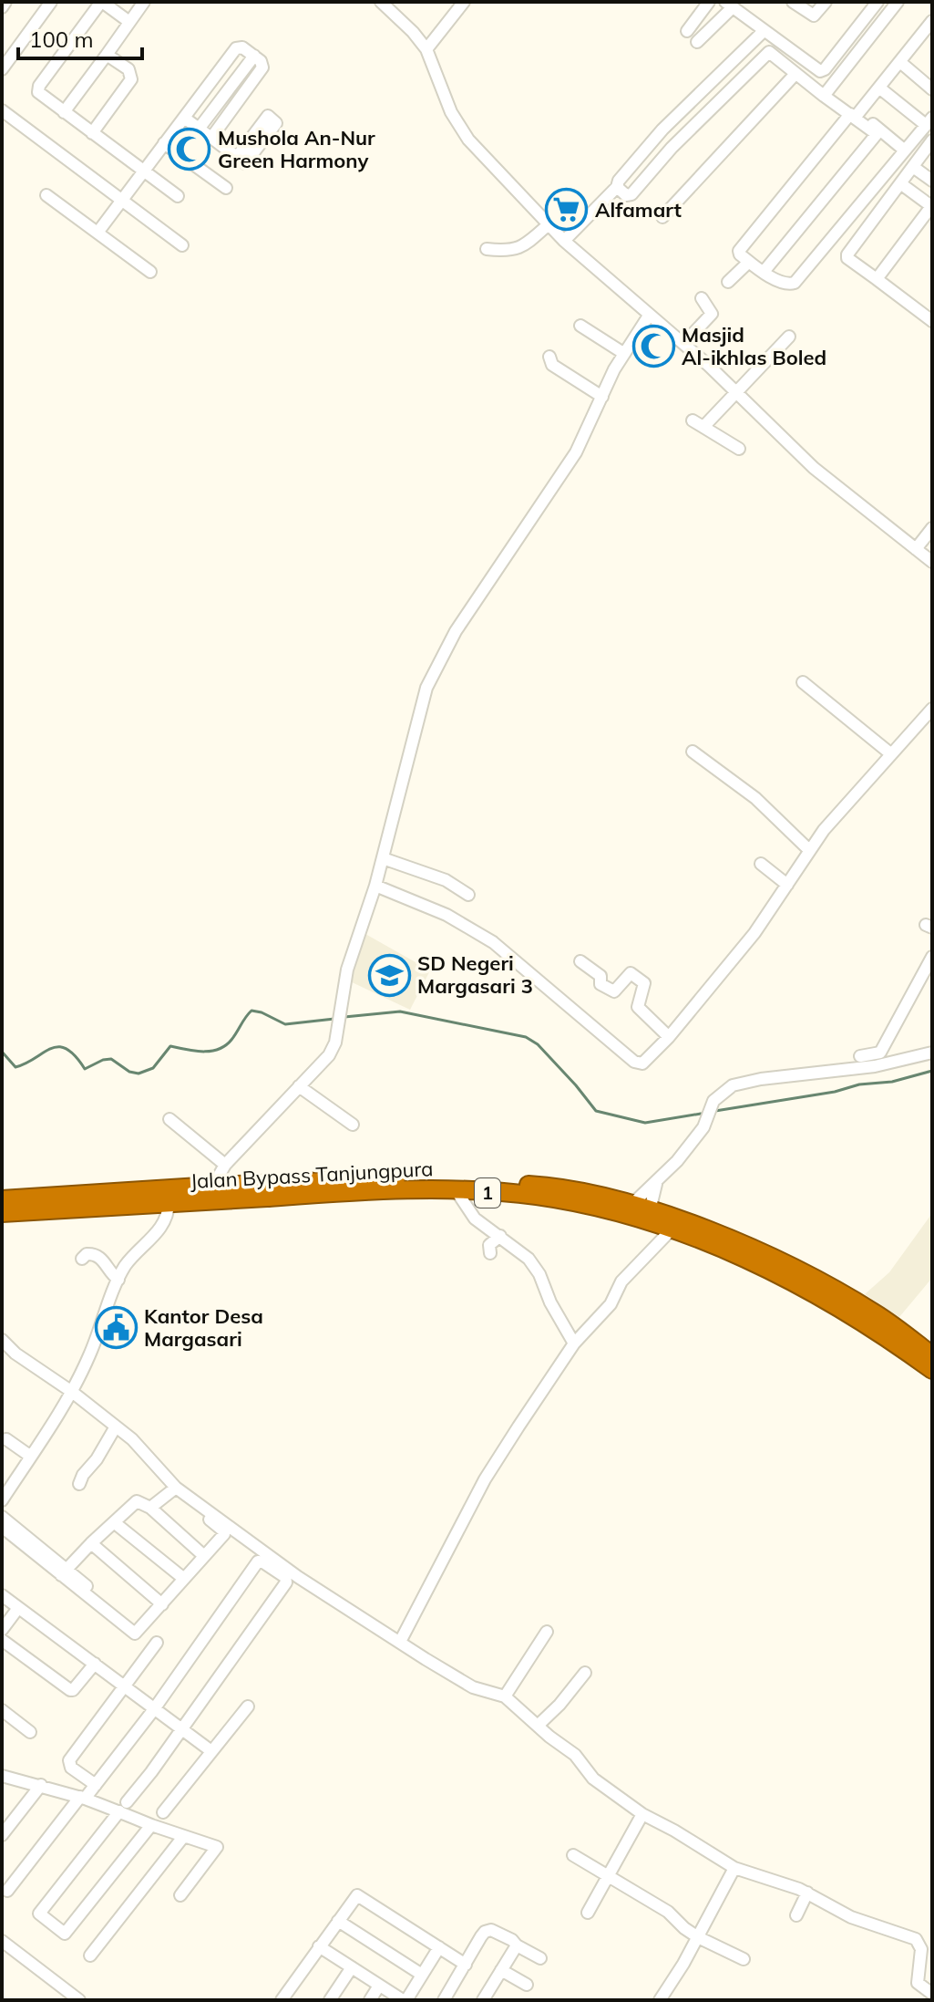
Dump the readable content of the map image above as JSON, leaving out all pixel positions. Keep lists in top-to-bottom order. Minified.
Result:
{"streets":{"highway":["Jalan Bypass Tanjungpura","1"]},"places":{"mosque":["Mushola An-Nur Green Harmony","Masjid Al-ikhlas Boled"],"supermarket":["Alfamart"],"school or university":["SD Negeri Margasari 3"],"public building":["Kantor Desa Margasari"]},"scale_bar":"100 m"}
